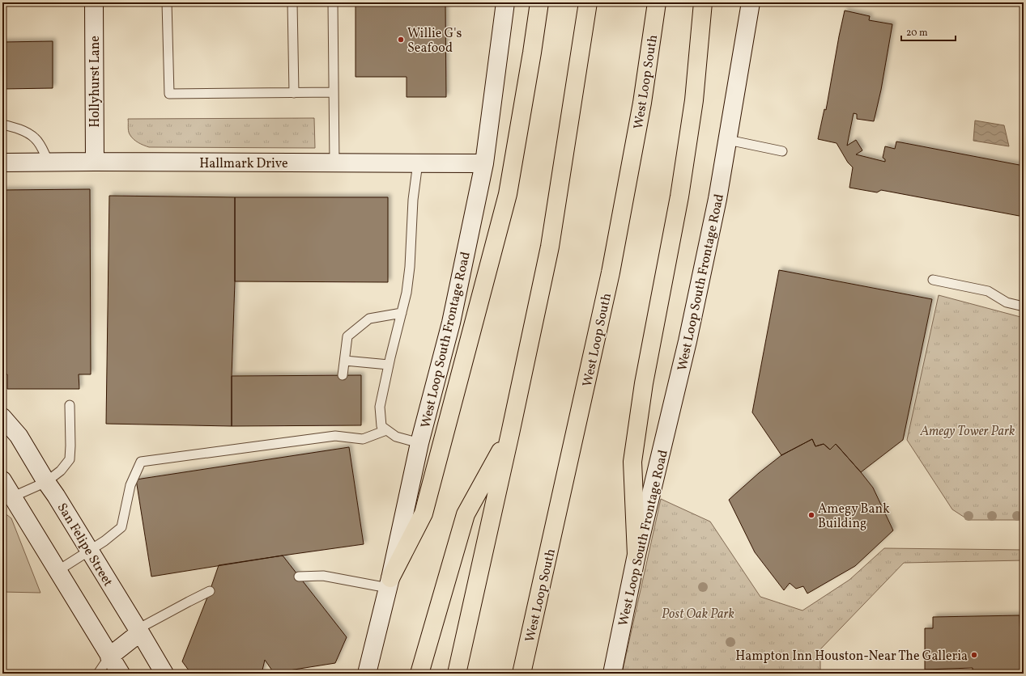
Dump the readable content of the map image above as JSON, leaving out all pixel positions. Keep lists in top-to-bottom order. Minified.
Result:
{"streets":{"highway":["West Loop South"],"main road":["Hollyhurst Lane","Hallmark Drive","West Loop South Frontage Road","San Felipe Street"]},"crossings":[["Hollyhurst Lane","Hallmark Drive"],["Hallmark Drive","West Loop South Frontage Road"]],"parks":["Amegy Tower Park","Post Oak Park"],"places":["Willie G's Seafood","Amegy Bank Building","Hampton Inn Houston-Near The Galleria"],"scale_bar":"20 m"}
